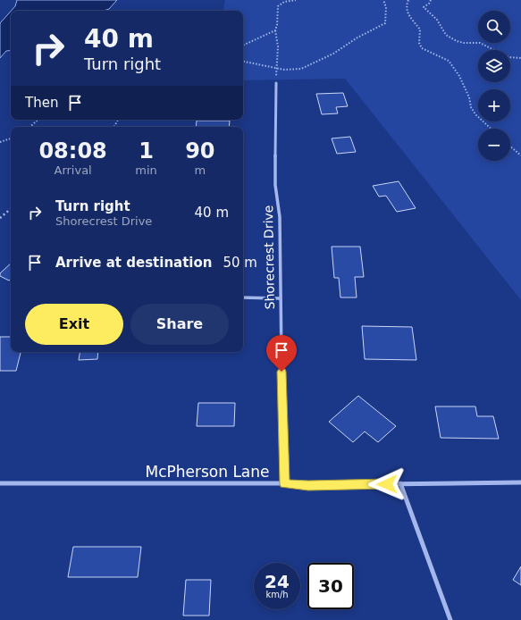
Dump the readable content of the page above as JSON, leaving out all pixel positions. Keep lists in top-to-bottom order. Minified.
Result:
{"streets":{"street":["Shorecrest Drive","McPherson Lane"]},"crossings":[["Shorecrest Drive","McPherson Lane"]],"page":{"map_buttons":["+","−"],"turn":["40 m","Turn right"],"then":"Then","eta":["08:08","Arrival","1","min","90","m"],"list":[{"name":"Turn right","note":"Shorecrest Drive","value":"40 m"},{"name":"Arrive at destination","value":"50 m"}],"buttons":["Exit","Share"],"speed":"24 km/h","limit":"30"}}
